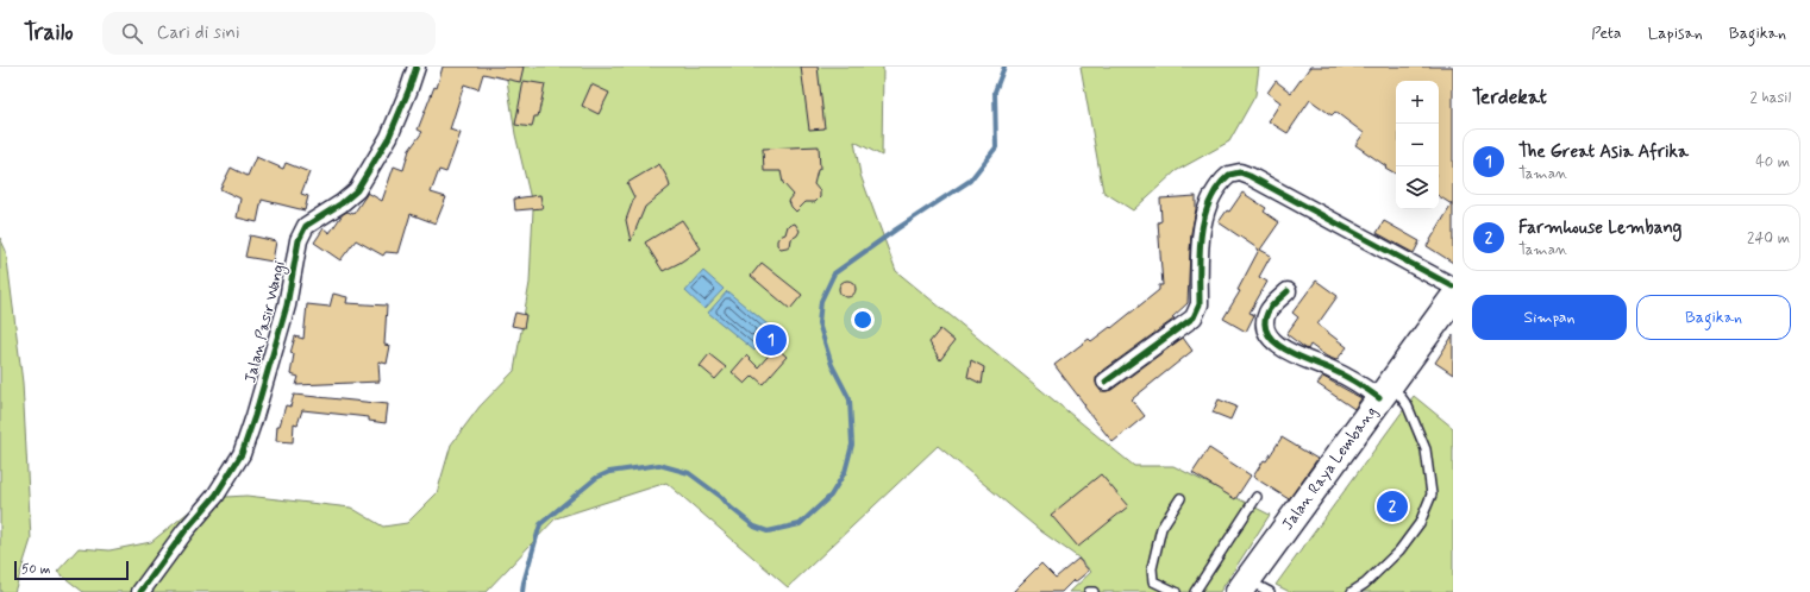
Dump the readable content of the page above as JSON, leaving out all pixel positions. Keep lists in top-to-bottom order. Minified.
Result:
{"streets":{"main road":["Jalan Raya Lembang"],"street":["Jalan Pasir Wangi"]},"scale_bar":"50 m","page":{"header":"Trailo","search":"Cari di sini","nav":["Peta","Lapisan","Bagikan"],"heading":["Terdekat","2 hasil"],"map_buttons":["+","−"],"list":[{"mark":"1","name":"The Great Asia Afrika","note":"Taman","value":"40 m"},{"mark":"2","name":"Farmhouse Lembang","note":"Taman","value":"240 m"}],"buttons":["Simpan","Bagikan"],"pins":["1","2"],"scale":"50 m"}}
